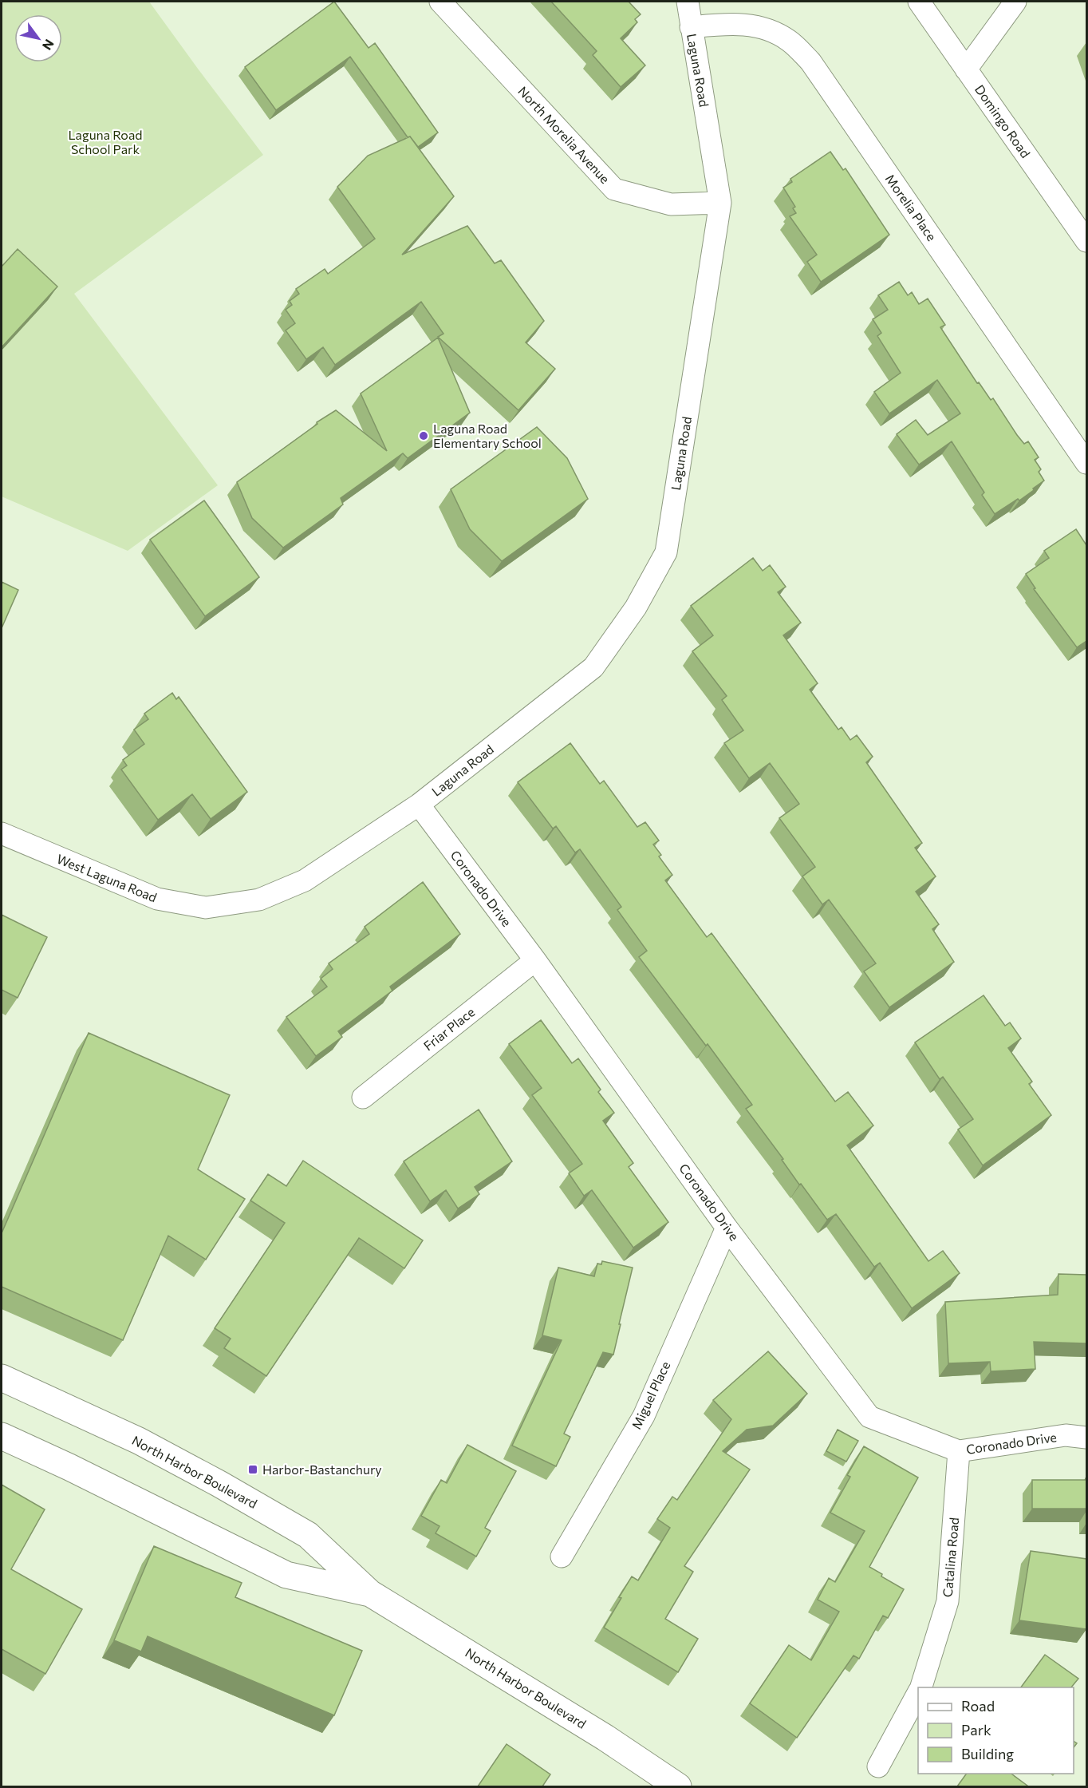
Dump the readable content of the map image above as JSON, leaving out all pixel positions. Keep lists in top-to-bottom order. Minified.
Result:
{"streets":{"main road":["North Harbor Boulevard"],"street":["Laguna Road","Domingo Road","North Morelia Avenue","Morelia Place","West Laguna Road","Coronado Drive","Friar Place","Miguel Place","Catalina Road"]},"crossings":[["Laguna Road","North Morelia Avenue"],["Laguna Road","Morelia Place"],["Laguna Road","West Laguna Road"],["Laguna Road","Coronado Drive"],["West Laguna Road","Coronado Drive"],["Coronado Drive","Friar Place"],["Coronado Drive","Miguel Place"],["Coronado Drive","Catalina Road"]],"parks":["Laguna Road School Park"],"places":{"other":["Laguna Road Elementary School"],"transit":["Harbor-Bastanchury"]},"legend":["Road","Park","Building"],"north":"bottom right"}
